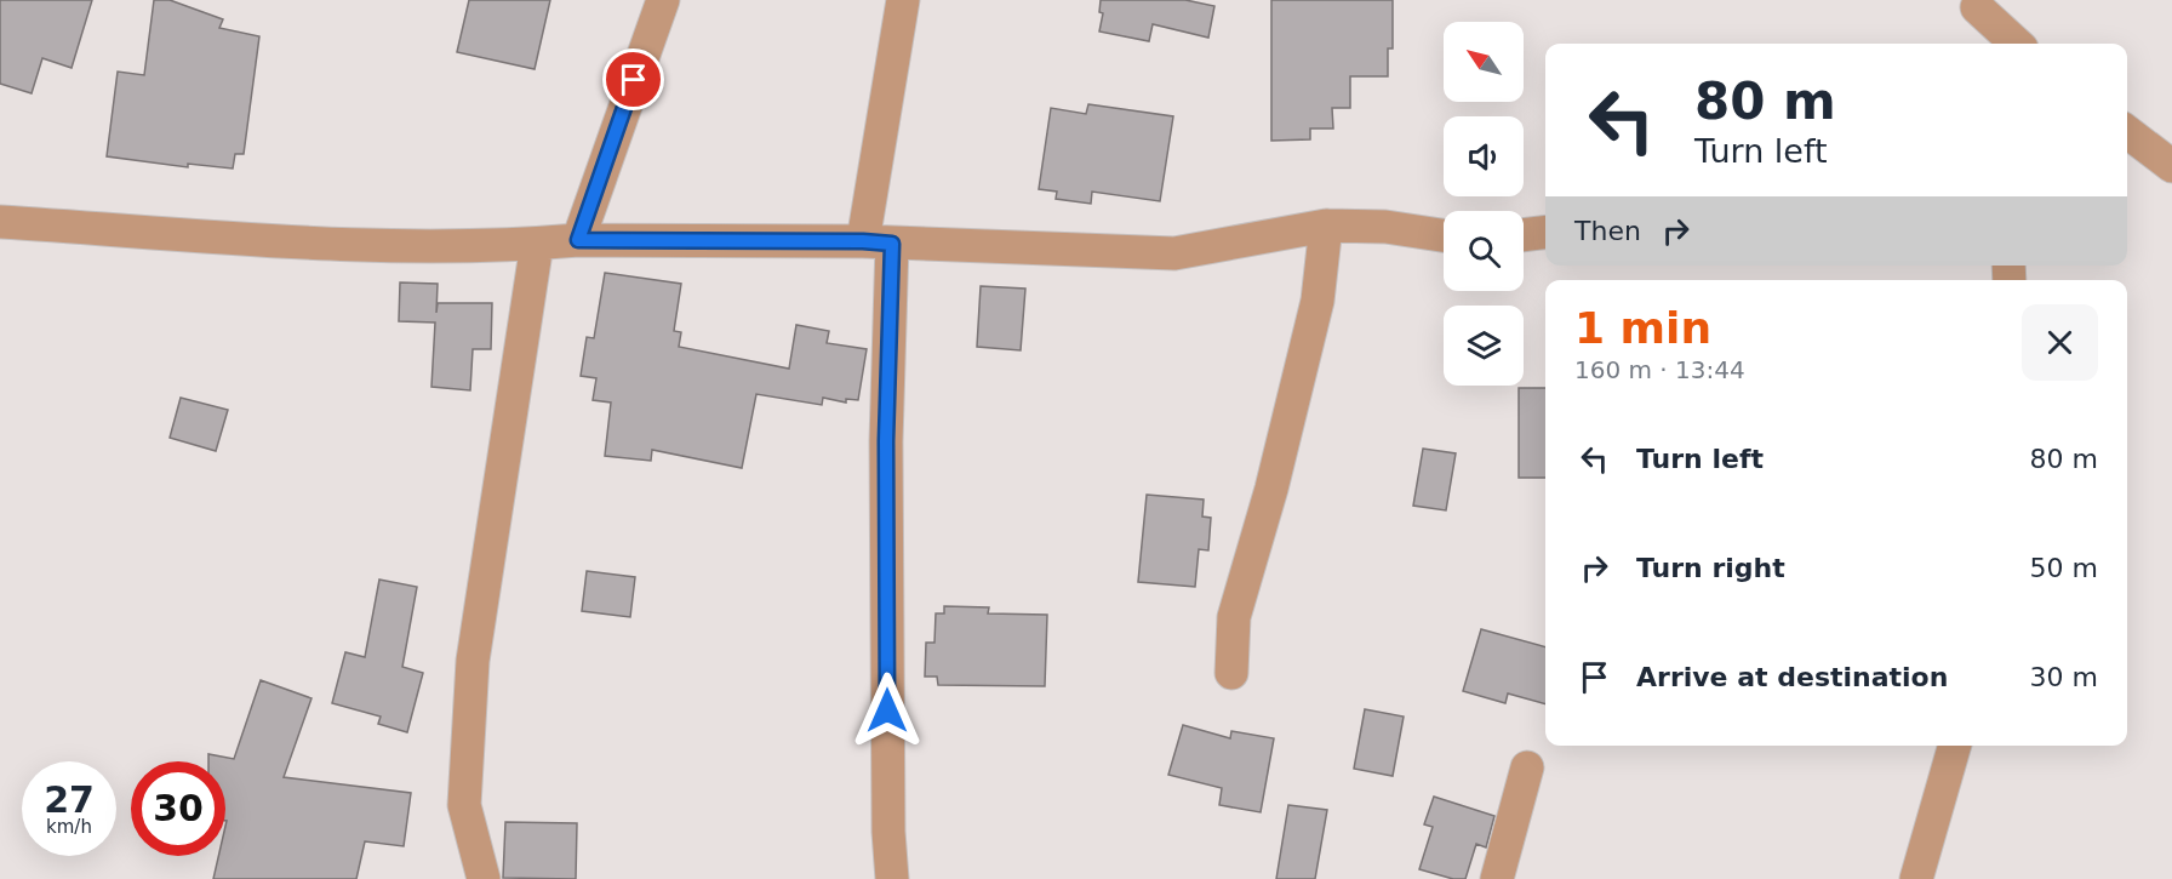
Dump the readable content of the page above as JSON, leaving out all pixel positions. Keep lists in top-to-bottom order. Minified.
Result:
{"north":"top left","page":{"turn":["80 m","Turn left"],"then":"Then","heading":["1 min","160 m · 13:44"],"list":[{"name":"Turn left","value":"80 m"},{"name":"Turn right","value":"50 m"},{"name":"Arrive at destination","value":"30 m"}],"speed":"27 km/h","limit":"30"}}
